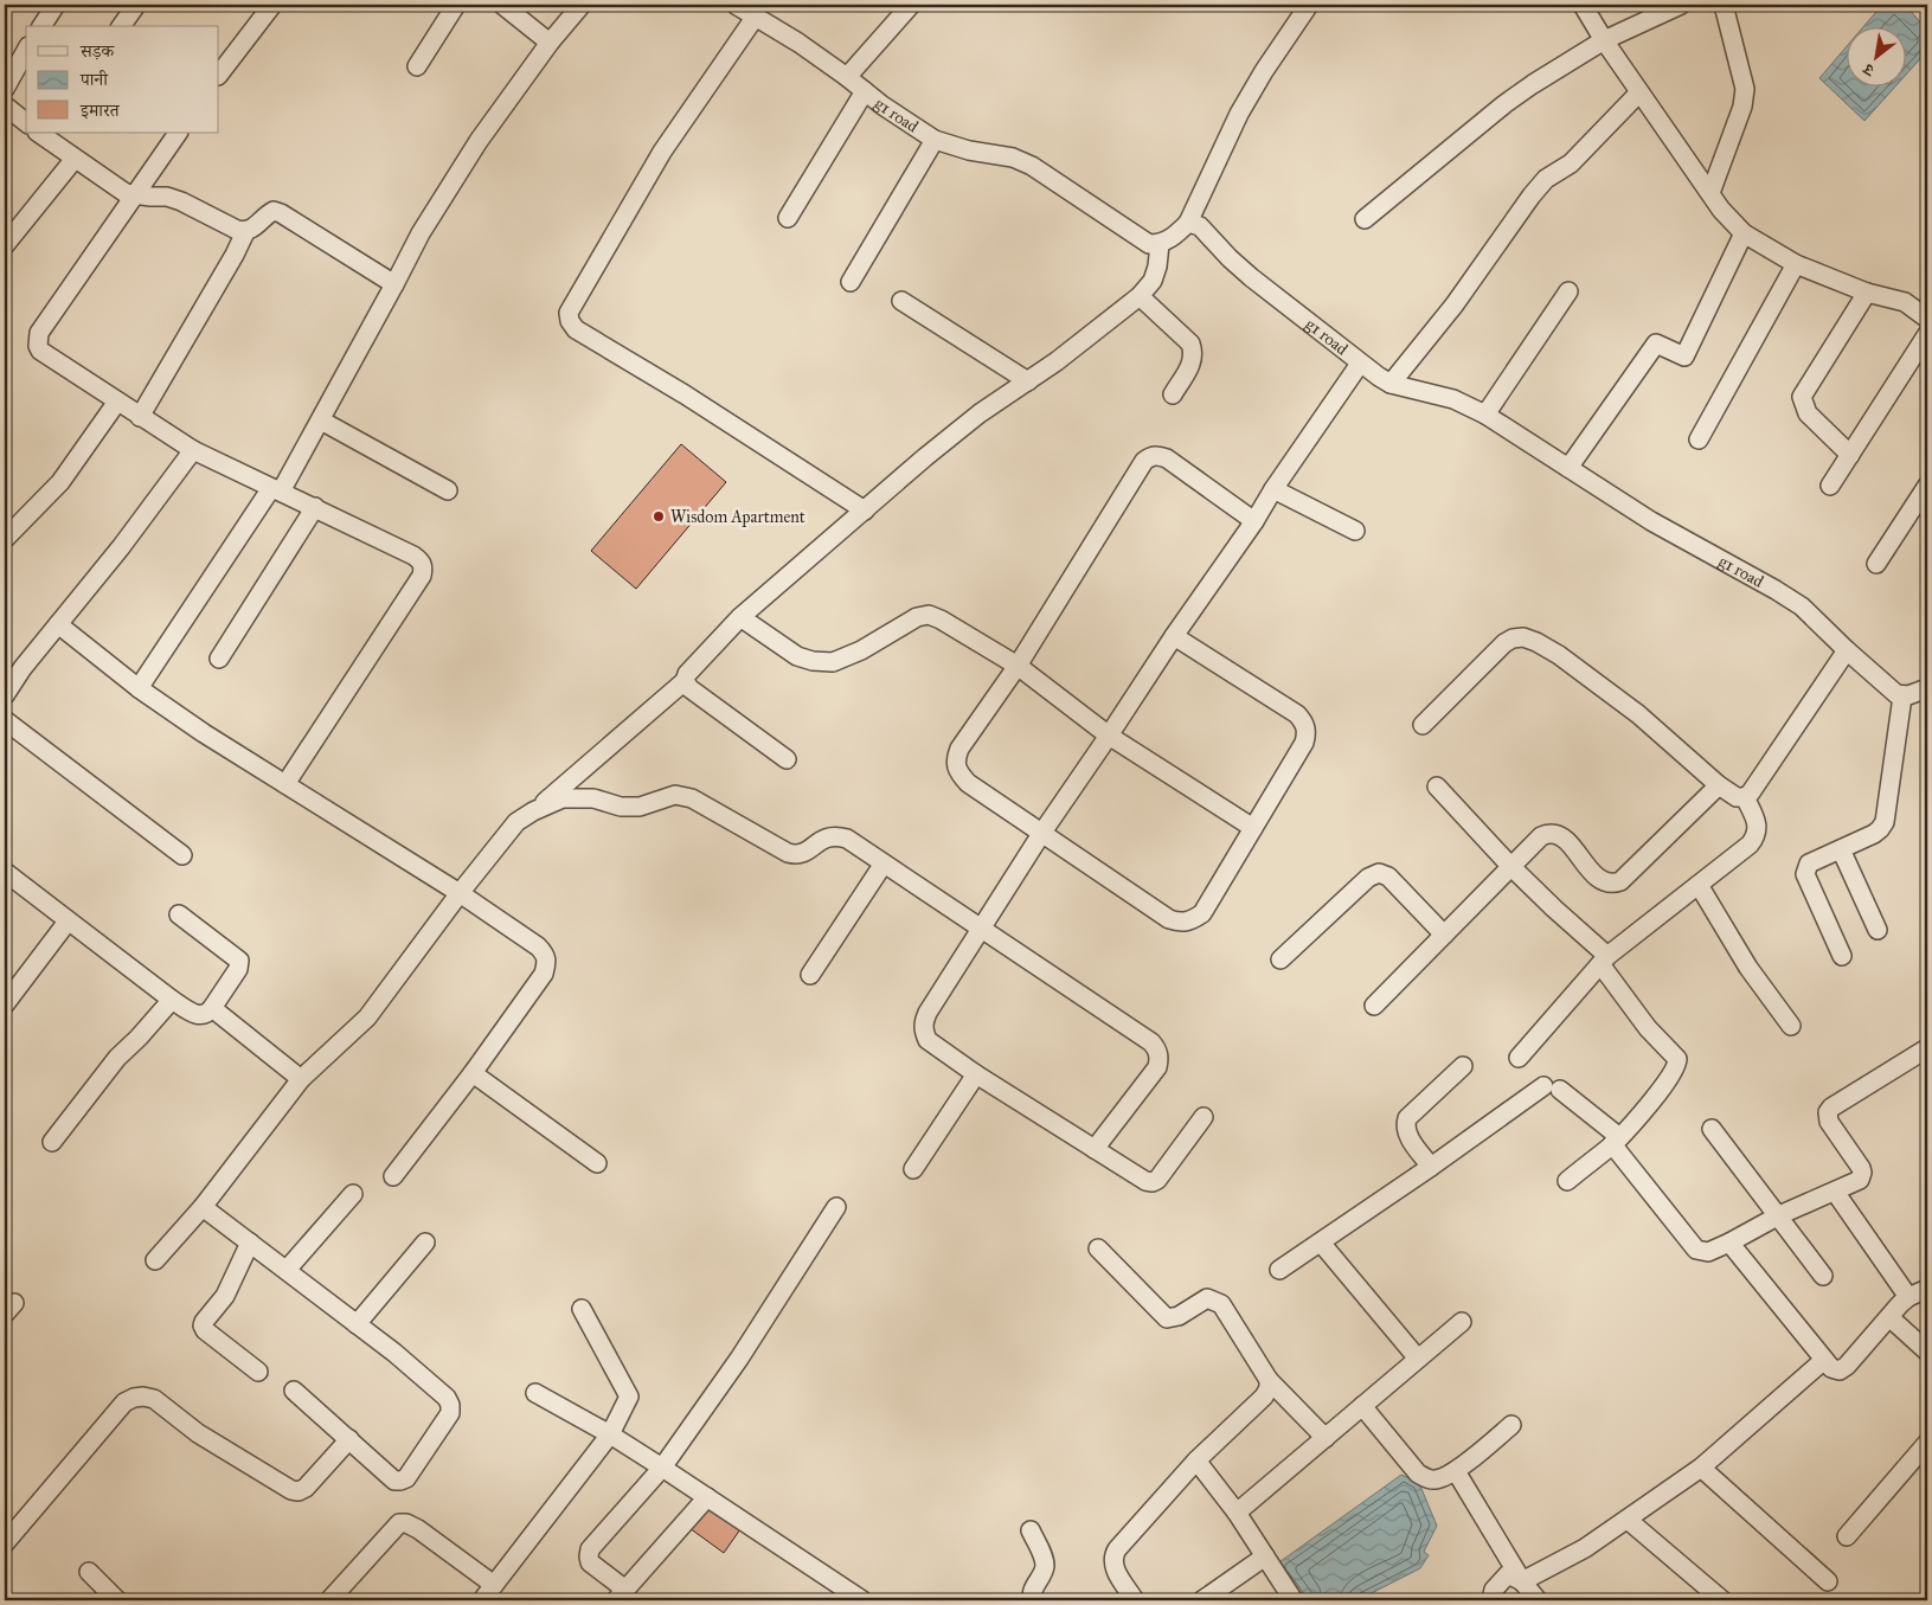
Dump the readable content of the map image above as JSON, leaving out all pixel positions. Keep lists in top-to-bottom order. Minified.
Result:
{"streets":{"street":["g1 road"]},"places":["Wisdom Apartment"],"legend":["सड़क","पानी","इमारत"],"north":"bottom left"}
